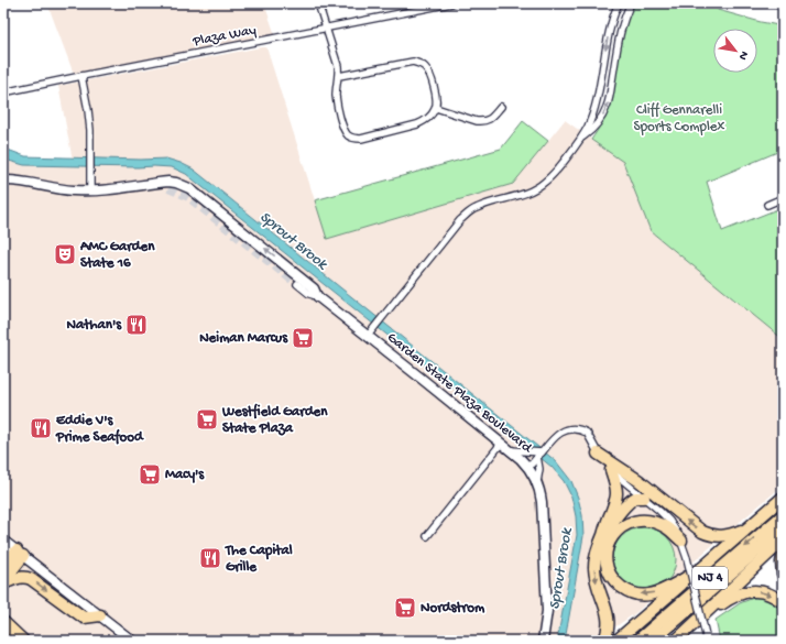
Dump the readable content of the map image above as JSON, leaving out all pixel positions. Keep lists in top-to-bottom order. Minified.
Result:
{"streets":{"highway":["NJ 4"],"street":["Plaza Way","Garden State Plaza Boulevard"]},"water":["Sprout Brook"],"parks":["Cliff Gennarelli Sports Complex"],"places":{"theatre":["AMC Garden State 16"],"restaurant":["Nathan's","Eddie V's Prime Seafood","The Capital Grille"],"supermarket":["Neiman Marcus","Westfield Garden State Plaza","Macy's","Nordstrom"]},"north":"bottom right"}
